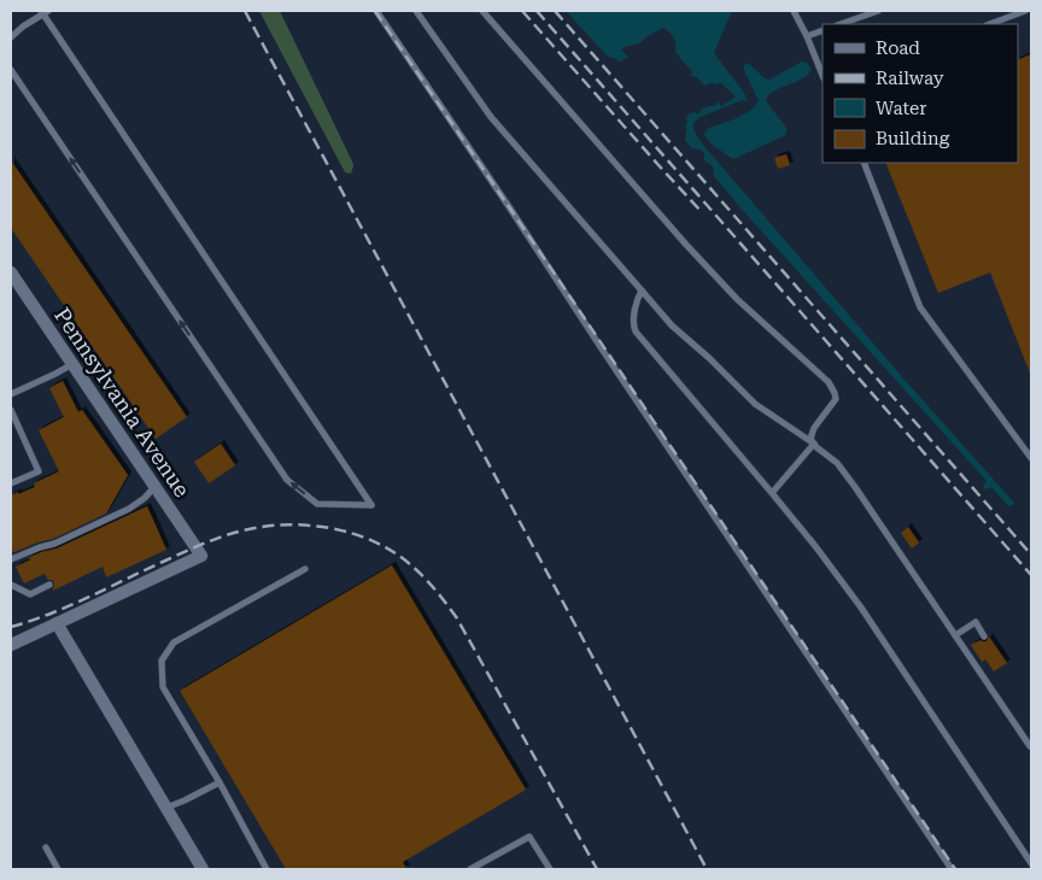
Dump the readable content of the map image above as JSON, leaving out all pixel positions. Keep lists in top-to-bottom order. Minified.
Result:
{"streets":{"street":["Pennsylvania Avenue"]},"legend":["Road","Railway","Water","Building"]}
